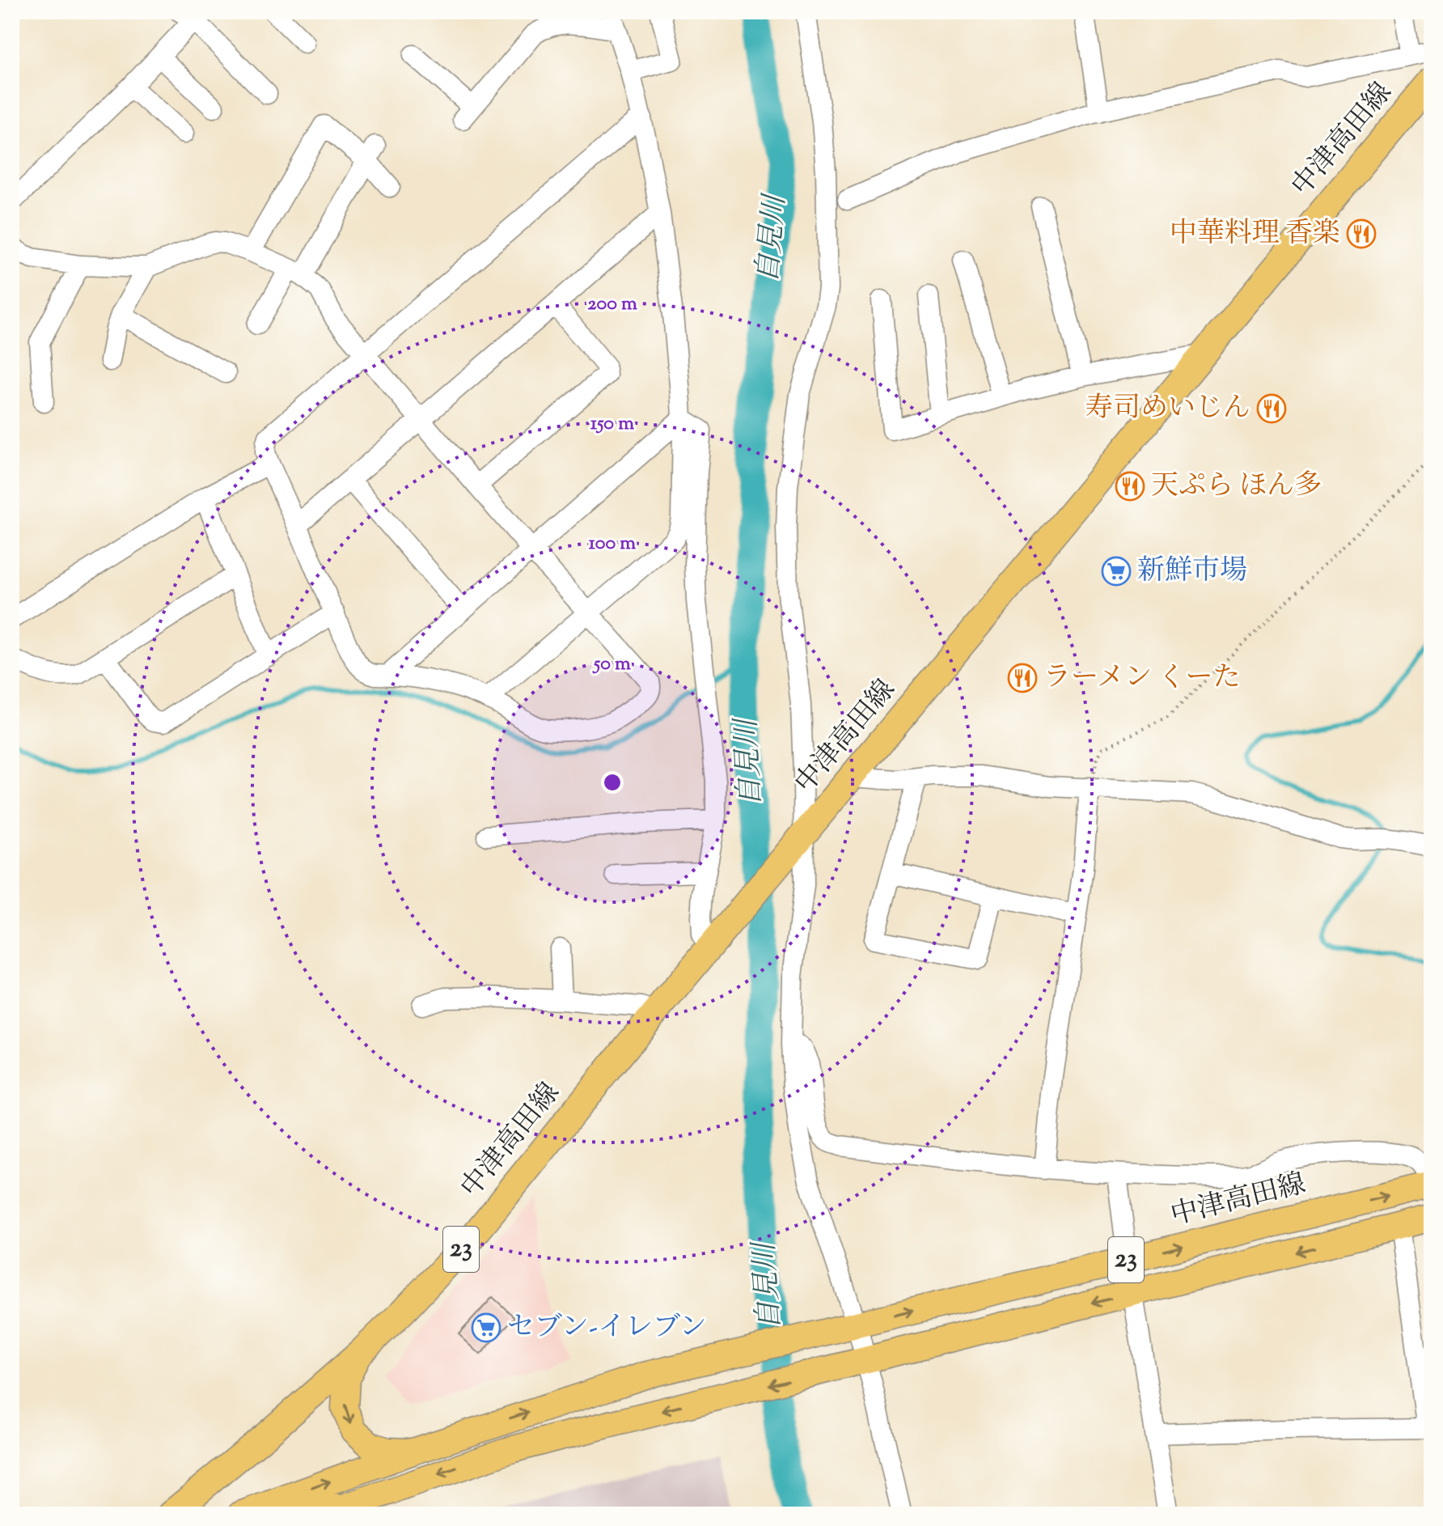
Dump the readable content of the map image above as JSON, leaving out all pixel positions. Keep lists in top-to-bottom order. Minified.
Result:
{"streets":{"main road":["中津高田線","23"]},"water":["自見川"],"places":{"restaurant":["中華料理 香楽","寿司めいじん","天ぷら ほん多","ラーメン くーた"],"supermarket":["新鮮市場","セブン-イレブン"]},"rings":["200 m","150 m","100 m","50 m"]}
